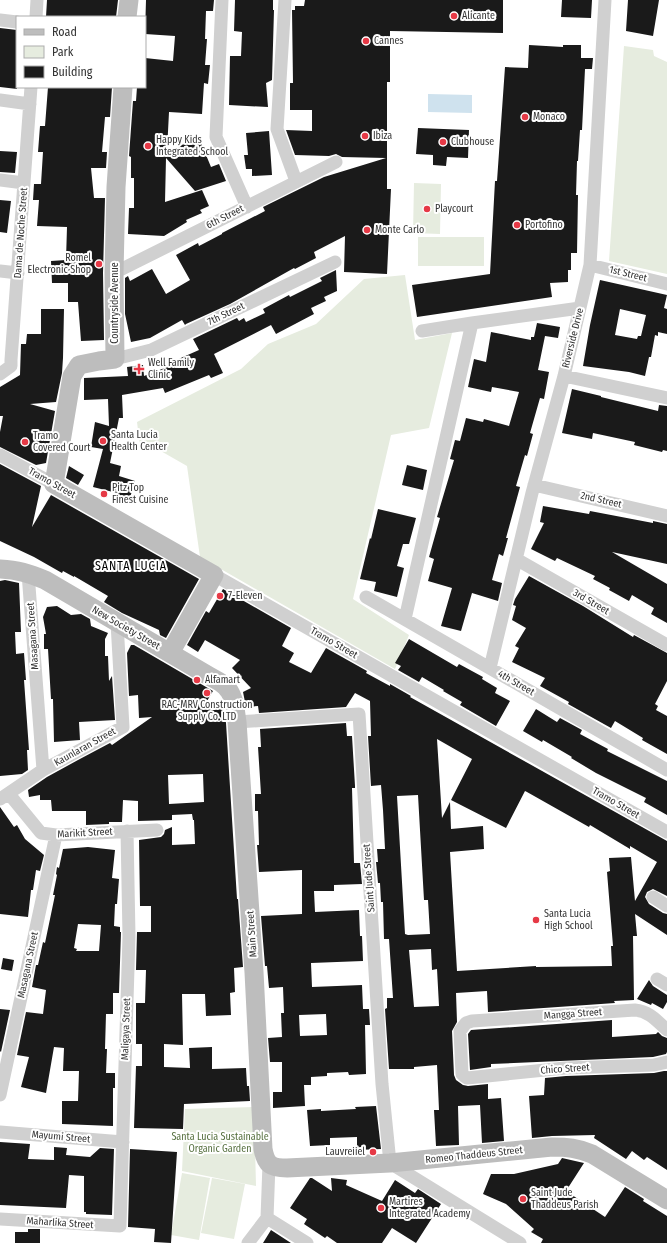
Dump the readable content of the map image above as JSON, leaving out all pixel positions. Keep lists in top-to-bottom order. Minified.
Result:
{"streets":{"street":["6th Street","Dama de Noche Street","1st Street","Countryside Avenue","7th Street","Riverside Drive","Tramo Street","2nd Street","3rd Street","New Society Street","Masagana Street","4th Street","Kaunlaran Street","Marikit Street","Saint Jude Street","Main Street","Mangga Street","Maligaya Street","Chico Street","Mayumi Street","Romeo Thaddeus Street","Maharlika Street"]},"crossings":[["6th Street","Countryside Avenue"],["1st Street","Riverside Drive"],["Countryside Avenue","7th Street"],["Riverside Drive","2nd Street"],["Riverside Drive","3rd Street"],["Riverside Drive","4th Street"],["Tramo Street","New Society Street"],["New Society Street","Masagana Street"],["New Society Street","Kaunlaran Street"],["New Society Street","Main Street"],["Masagana Street","Kaunlaran Street"],["Masagana Street","Marikit Street"],["Kaunlaran Street","Marikit Street"],["Marikit Street","Maligaya Street"],["Saint Jude Street","Main Street"],["Saint Jude Street","Romeo Thaddeus Street"],["Main Street","Romeo Thaddeus Street"],["Mangga Street","Chico Street"],["Maligaya Street","Mayumi Street"],["Maligaya Street","Maharlika Street"]],"districts":["SANTA LUCIA"],"parks":["Santa Lucia Sustainable Organic Garden"],"places":{"other":["Alicante","Cannes","Monaco","Ibiza","Clubhouse","Happy Kids Integrated School","Playcourt","Portofino","Monte Carlo","Romel Electronic Shop","Santa Lucia Health Center","Tramo Covered Court","Pitz Top Finest Cuisine","7-Eleven","Alfamart","RAC-MRV Construction Supply Co. LTD","Santa Lucia High School","Lauvreiiel","Saint Jude Thaddeus Parish","Martires Integrated Academy"],"health":["Well Family Clinic"]},"legend":["Road","Park","Building"]}
